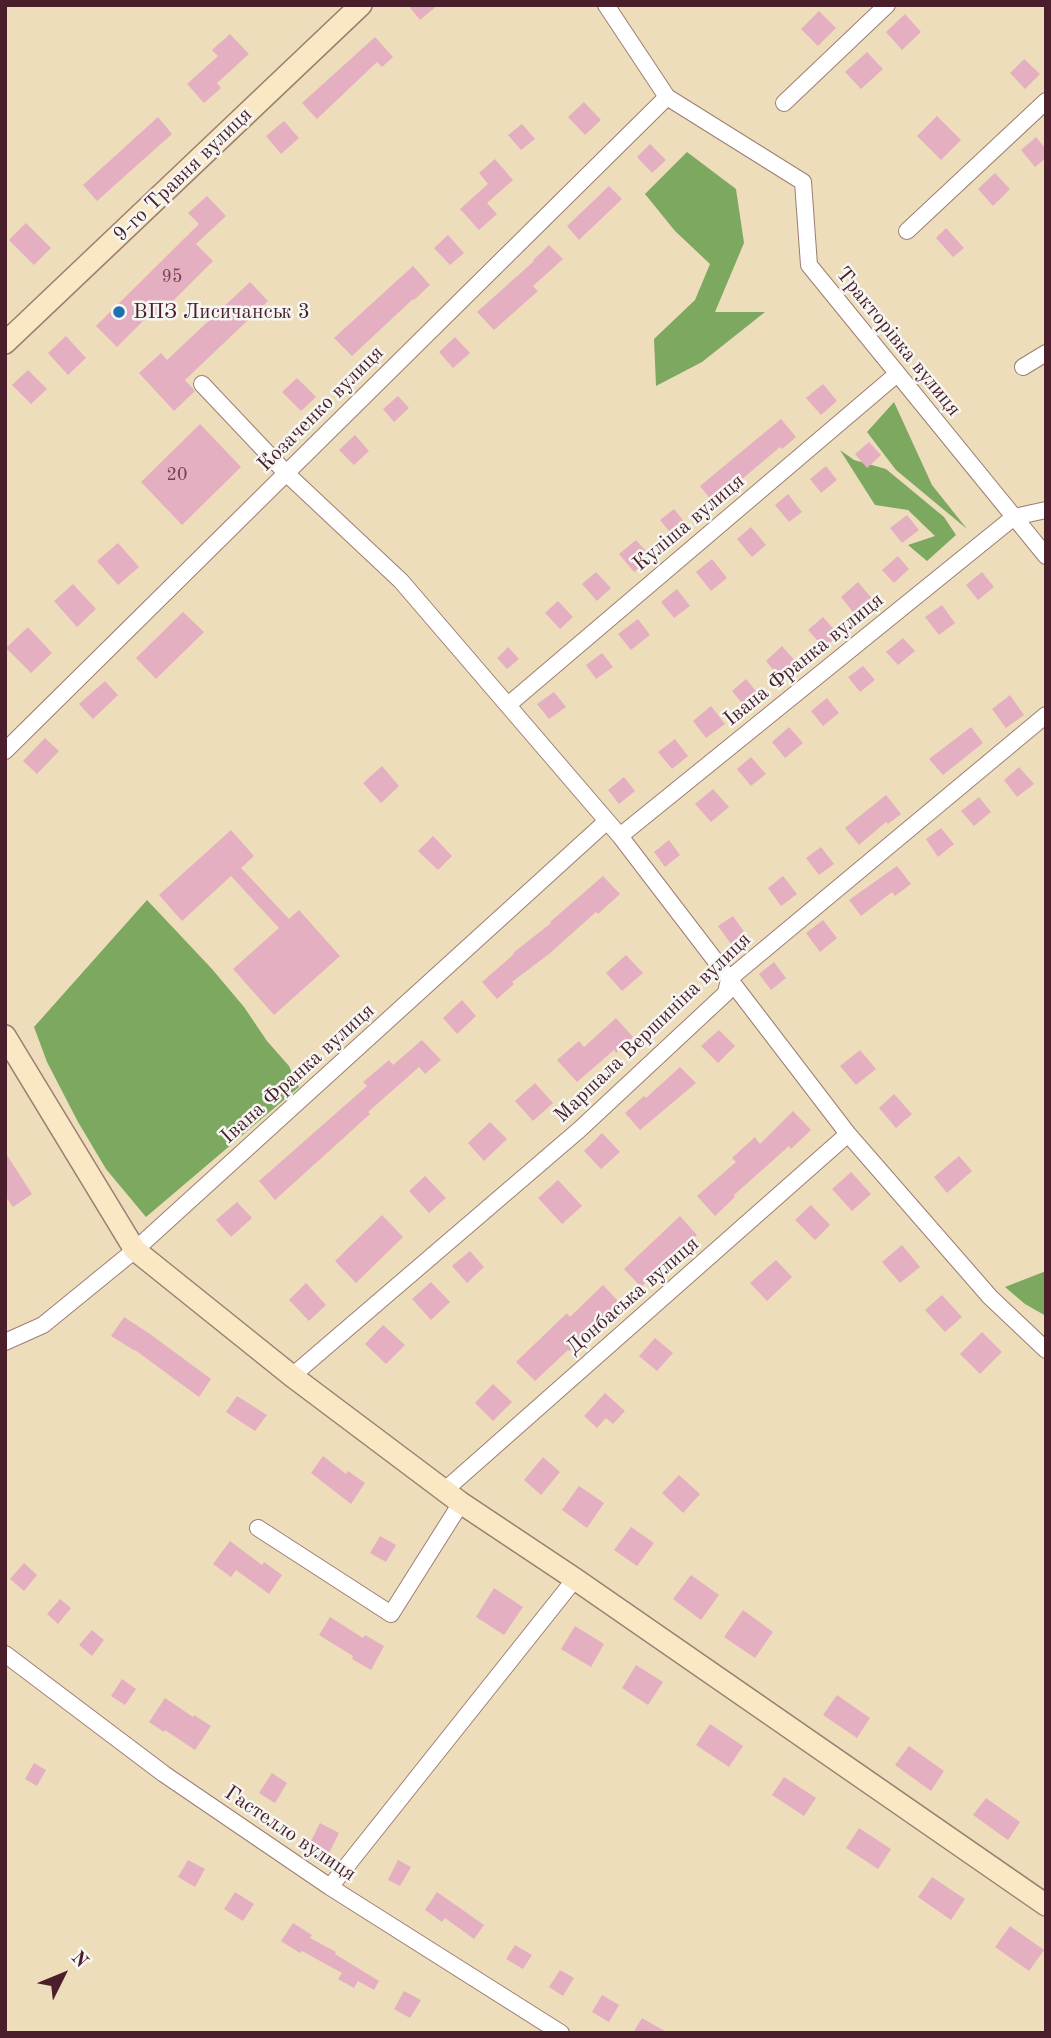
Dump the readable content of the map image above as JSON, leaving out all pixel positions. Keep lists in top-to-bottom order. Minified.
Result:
{"streets":{"main road":["9-го Травня вулиця"],"street":["Тракторівка вулиця","Козаченко вулиця","Куліша вулиця","Івана Франка вулиця","Маршала Вершиніна вулиця","Донбаська вулиця","Гастелло вулиця"]},"crossings":[["Тракторівка вулиця","Козаченко вулиця"],["Тракторівка вулиця","Куліша вулиця"],["Тракторівка вулиця","Івана Франка вулиця"]],"places":["ВПЗ Лисичанськ 3"],"house_numbers":["95","20"],"north":"top right"}
